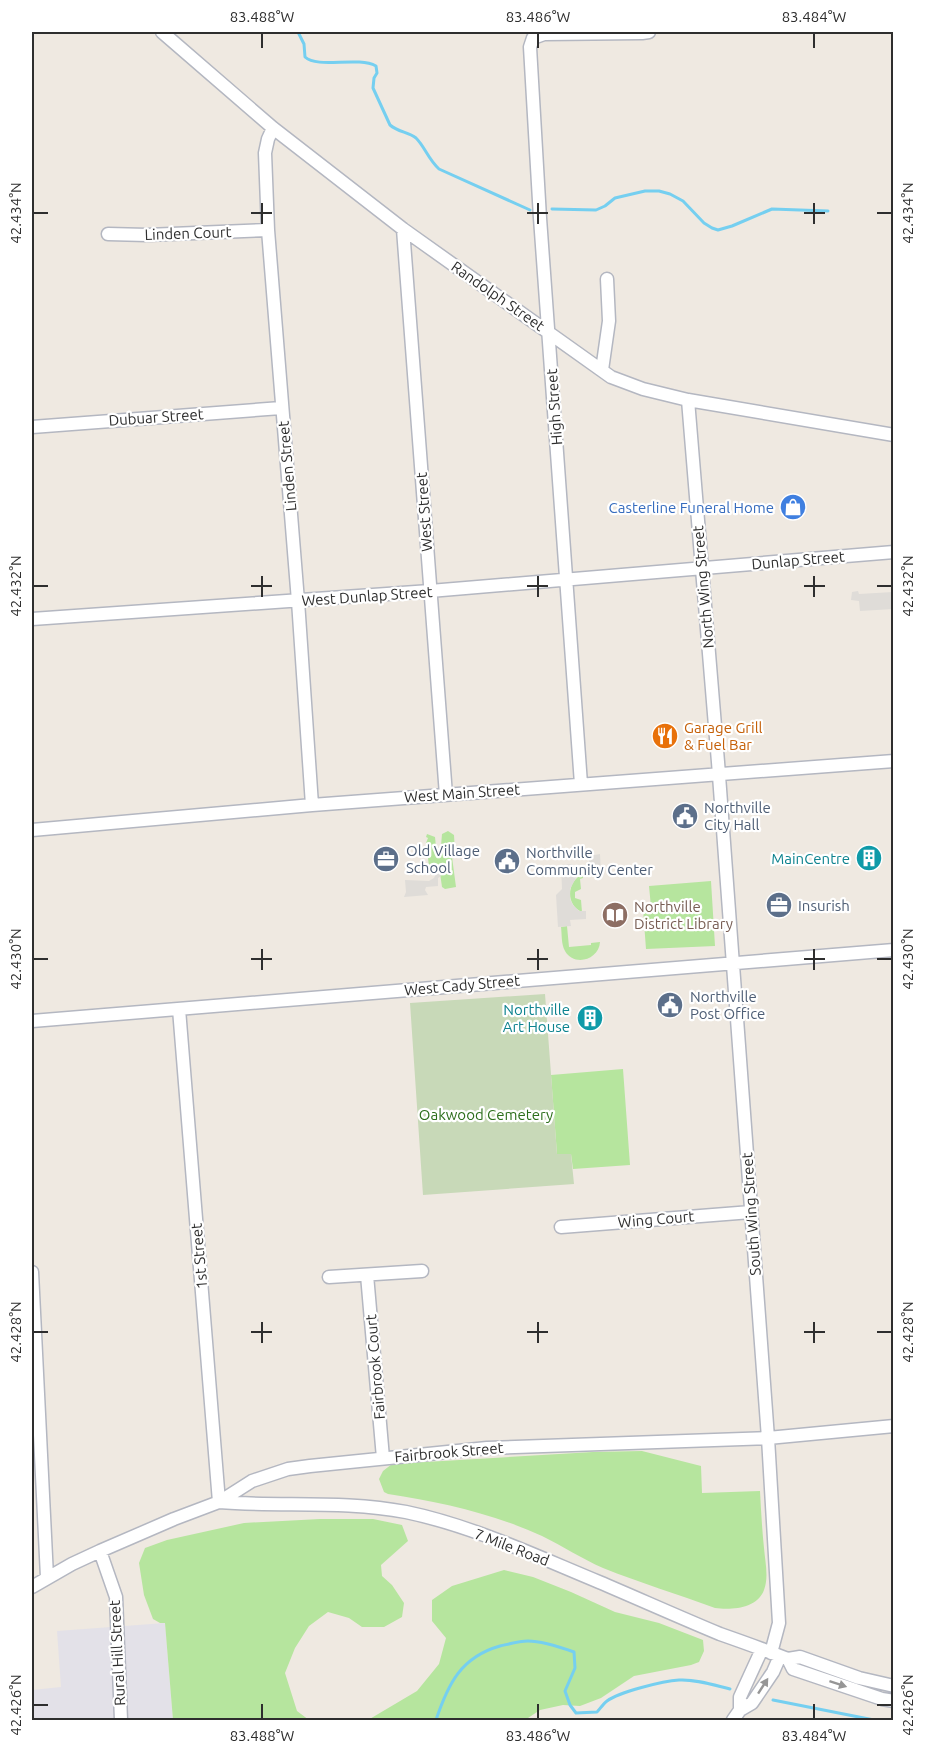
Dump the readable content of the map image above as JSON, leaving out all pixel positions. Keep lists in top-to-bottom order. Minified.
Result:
{"streets":{"street":["Linden Court","Randolph Street","High Street","Dubuar Street","Linden Street","West Street","Dunlap Street","North Wing Street","West Dunlap Street","West Main Street","West Cady Street","South Wing Street","Wing Court","1st Street","Fairbrook Court","Fairbrook Street","7 Mile Road","Rural Hill Street"]},"crossings":[["Linden Court","Linden Street"],["Randolph Street","High Street"],["Randolph Street","Linden Street"],["Randolph Street","West Street"],["Randolph Street","North Wing Street"],["High Street","West Dunlap Street"],["High Street","West Main Street"],["Dubuar Street","Linden Street"],["Linden Street","West Dunlap Street"],["Linden Street","West Main Street"],["West Street","West Dunlap Street"],["West Street","West Main Street"],["Dunlap Street","North Wing Street"],["Dunlap Street","West Dunlap Street"],["North Wing Street","West Dunlap Street"],["North Wing Street","West Main Street"],["North Wing Street","South Wing Street"],["West Main Street","South Wing Street"],["West Cady Street","South Wing Street"],["West Cady Street","1st Street"],["South Wing Street","Wing Court"],["South Wing Street","Fairbrook Street"],["South Wing Street","7 Mile Road"],["1st Street","Fairbrook Street"],["1st Street","7 Mile Road"],["Fairbrook Court","Fairbrook Street"],["Fairbrook Street","7 Mile Road"],["Fairbrook Street","Rural Hill Street"]],"parks":["Oakwood Cemetery"],"places":{"shop":["Casterline Funeral Home"],"restaurant":["Garage Grill & Fuel Bar"],"public building":["Northville City Hall","Northville Community Center","Northville Post Office"],"building":["MainCentre","Northville Art House"],"office":["Old Village School","Insurish"],"library":["Northville District Library"]},"coordinates":["83.488°W","83.486°W","83.484°W","42.434°N","42.432°N","42.430°N","42.428°N","42.426°N"]}
